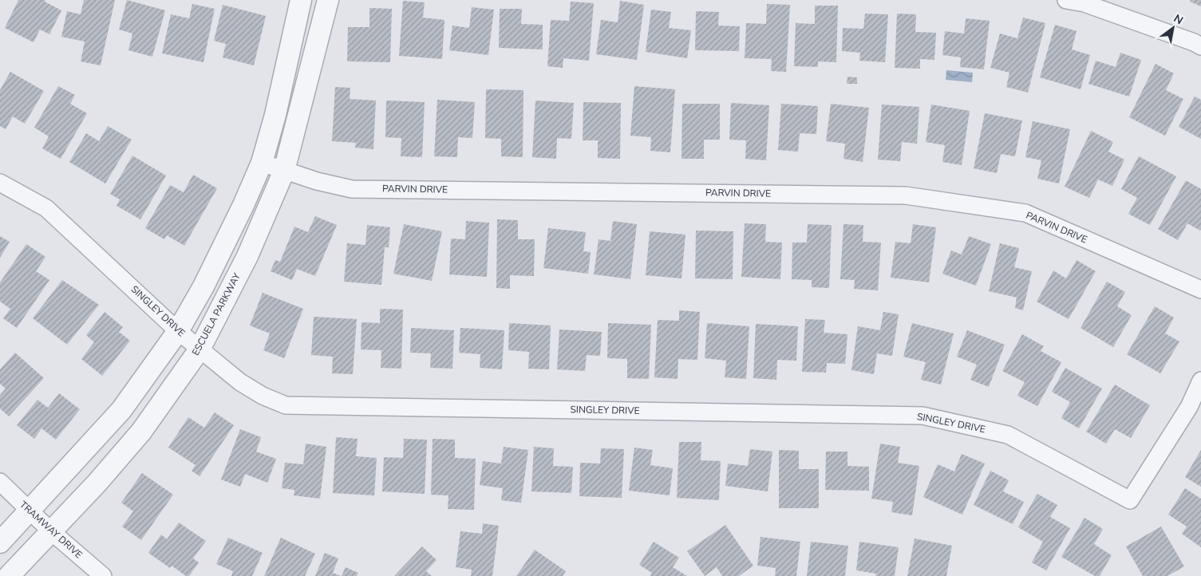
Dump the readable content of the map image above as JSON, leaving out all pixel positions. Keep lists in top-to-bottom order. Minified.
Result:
{"streets":{"street":["PARVIN DRIVE","SINGLEY DRIVE","ESCUELA PARKWAY","TRAMWAY DRIVE"]},"crossings":[["PARVIN DRIVE","ESCUELA PARKWAY"],["SINGLEY DRIVE","ESCUELA PARKWAY"],["ESCUELA PARKWAY","TRAMWAY DRIVE"]],"north":"top right"}
